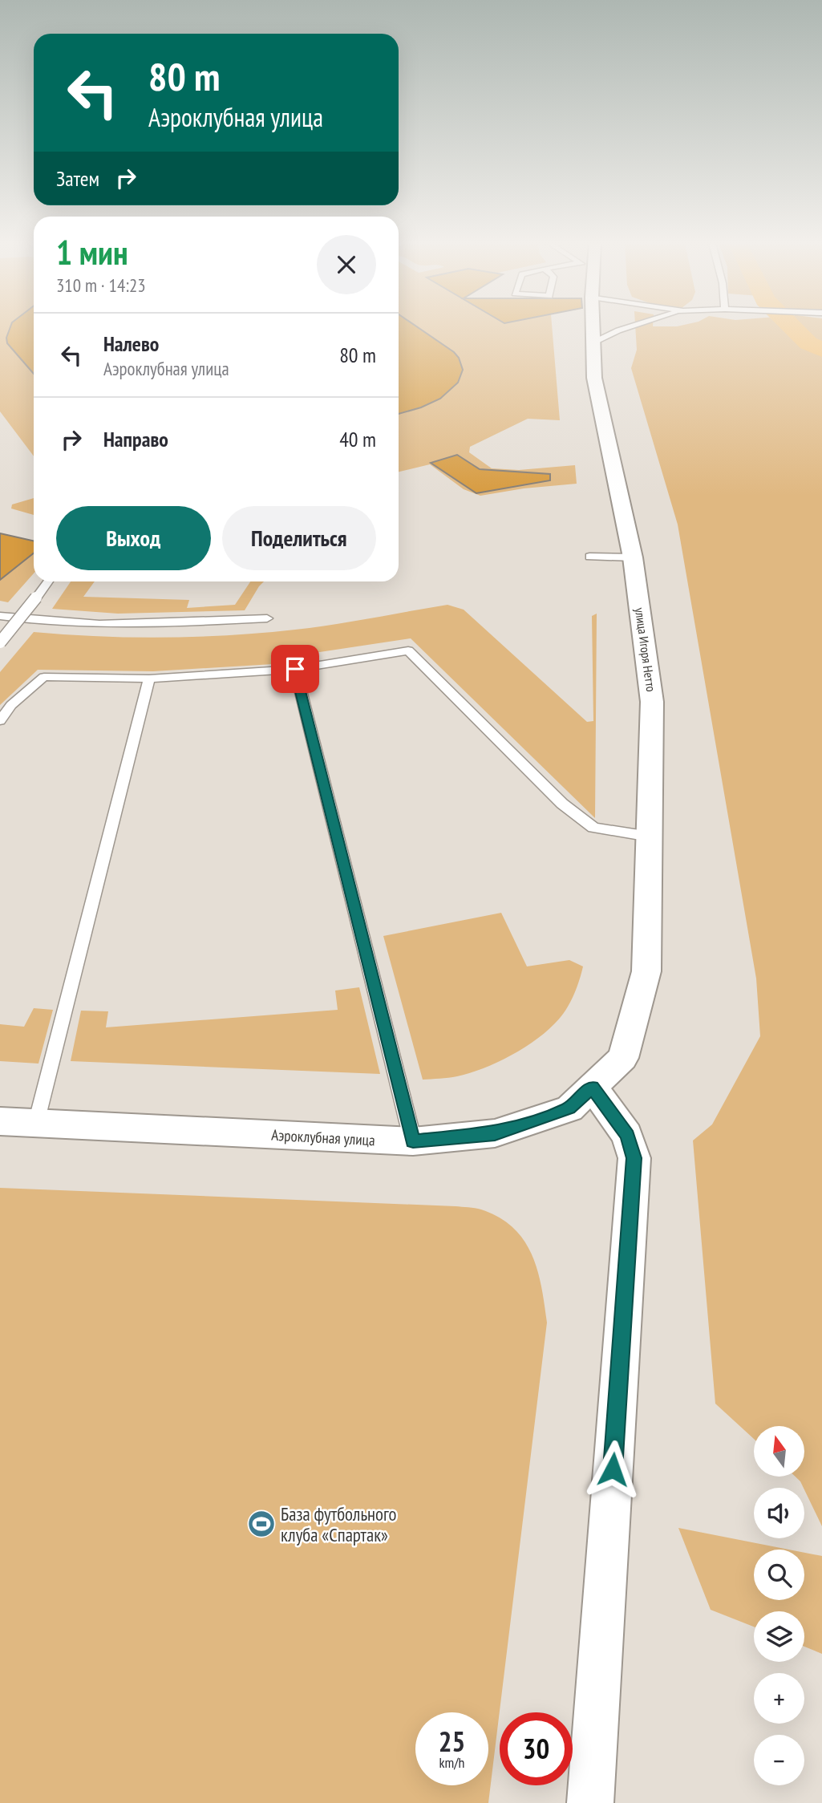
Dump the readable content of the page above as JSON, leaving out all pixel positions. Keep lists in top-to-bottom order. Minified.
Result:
{"streets":{"street":["улица Игоря Нетто","Аэроклубная улица"]},"crossings":[["улица Игоря Нетто","Аэроклубная улица"]],"places":{"sports":["База футбольного клуба «Спартак»"]},"north":"top","page":{"turn":["80 m","Аэроклубная улица"],"then":"Затем","heading":["1 мин","310 m · 14:23"],"list":[{"name":"Налево","note":"Аэроклубная улица","value":"80 m"},{"name":"Направо","value":"40 m"}],"buttons":["Выход","Поделиться"],"map_buttons":["+","−"],"speed":"25 km/h","limit":"30"}}
